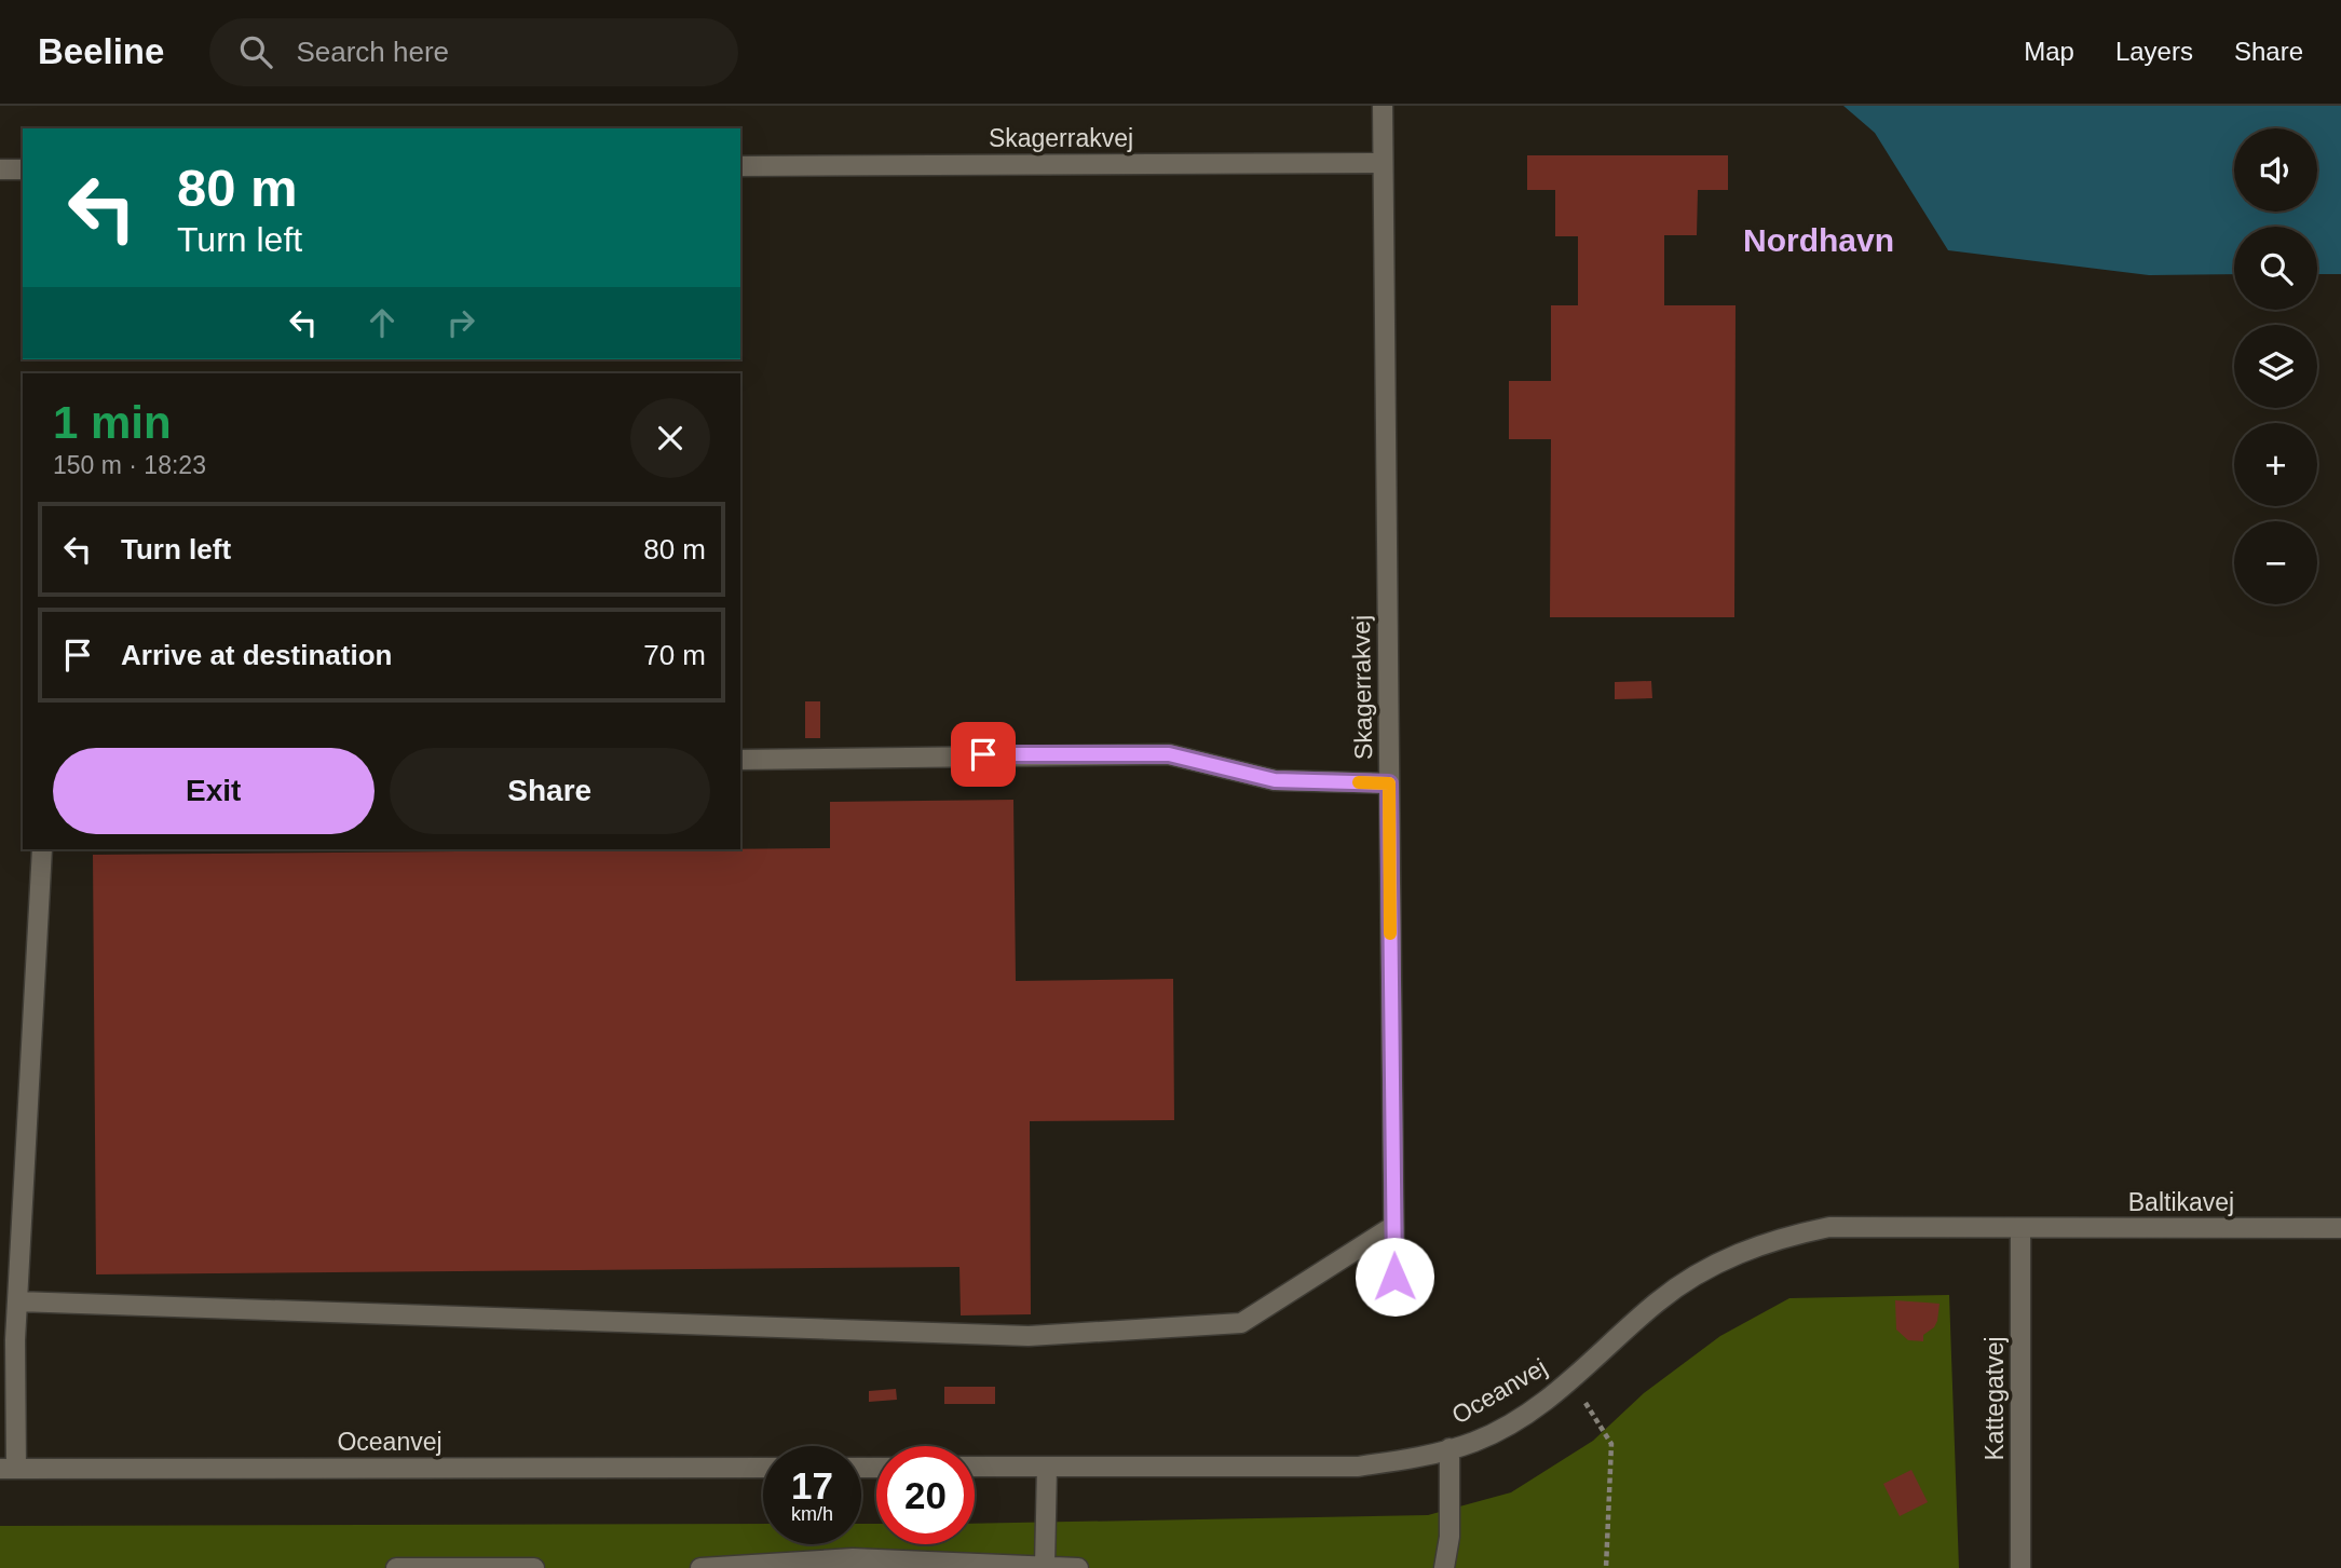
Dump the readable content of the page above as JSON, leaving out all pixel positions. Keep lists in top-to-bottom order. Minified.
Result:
{"streets":{"street":["Skagerrakvej","Baltikavej","Oceanvej","Kattegatvej"]},"crossings":[["Baltikavej","Oceanvej"],["Baltikavej","Kattegatvej"],["Oceanvej","Kattegatvej"]],"districts":["Nordhavn"],"page":{"header":"Beeline","search":"Search here","nav":["Map","Layers","Share"],"map_buttons":["+","−"],"turn":["80 m","Turn left"],"heading":["1 min","150 m · 18:23"],"list":[{"name":"Turn left","value":"80 m"},{"name":"Arrive at destination","value":"70 m"}],"buttons":["Exit","Share"],"speed":"17 km/h","limit":"20"}}
